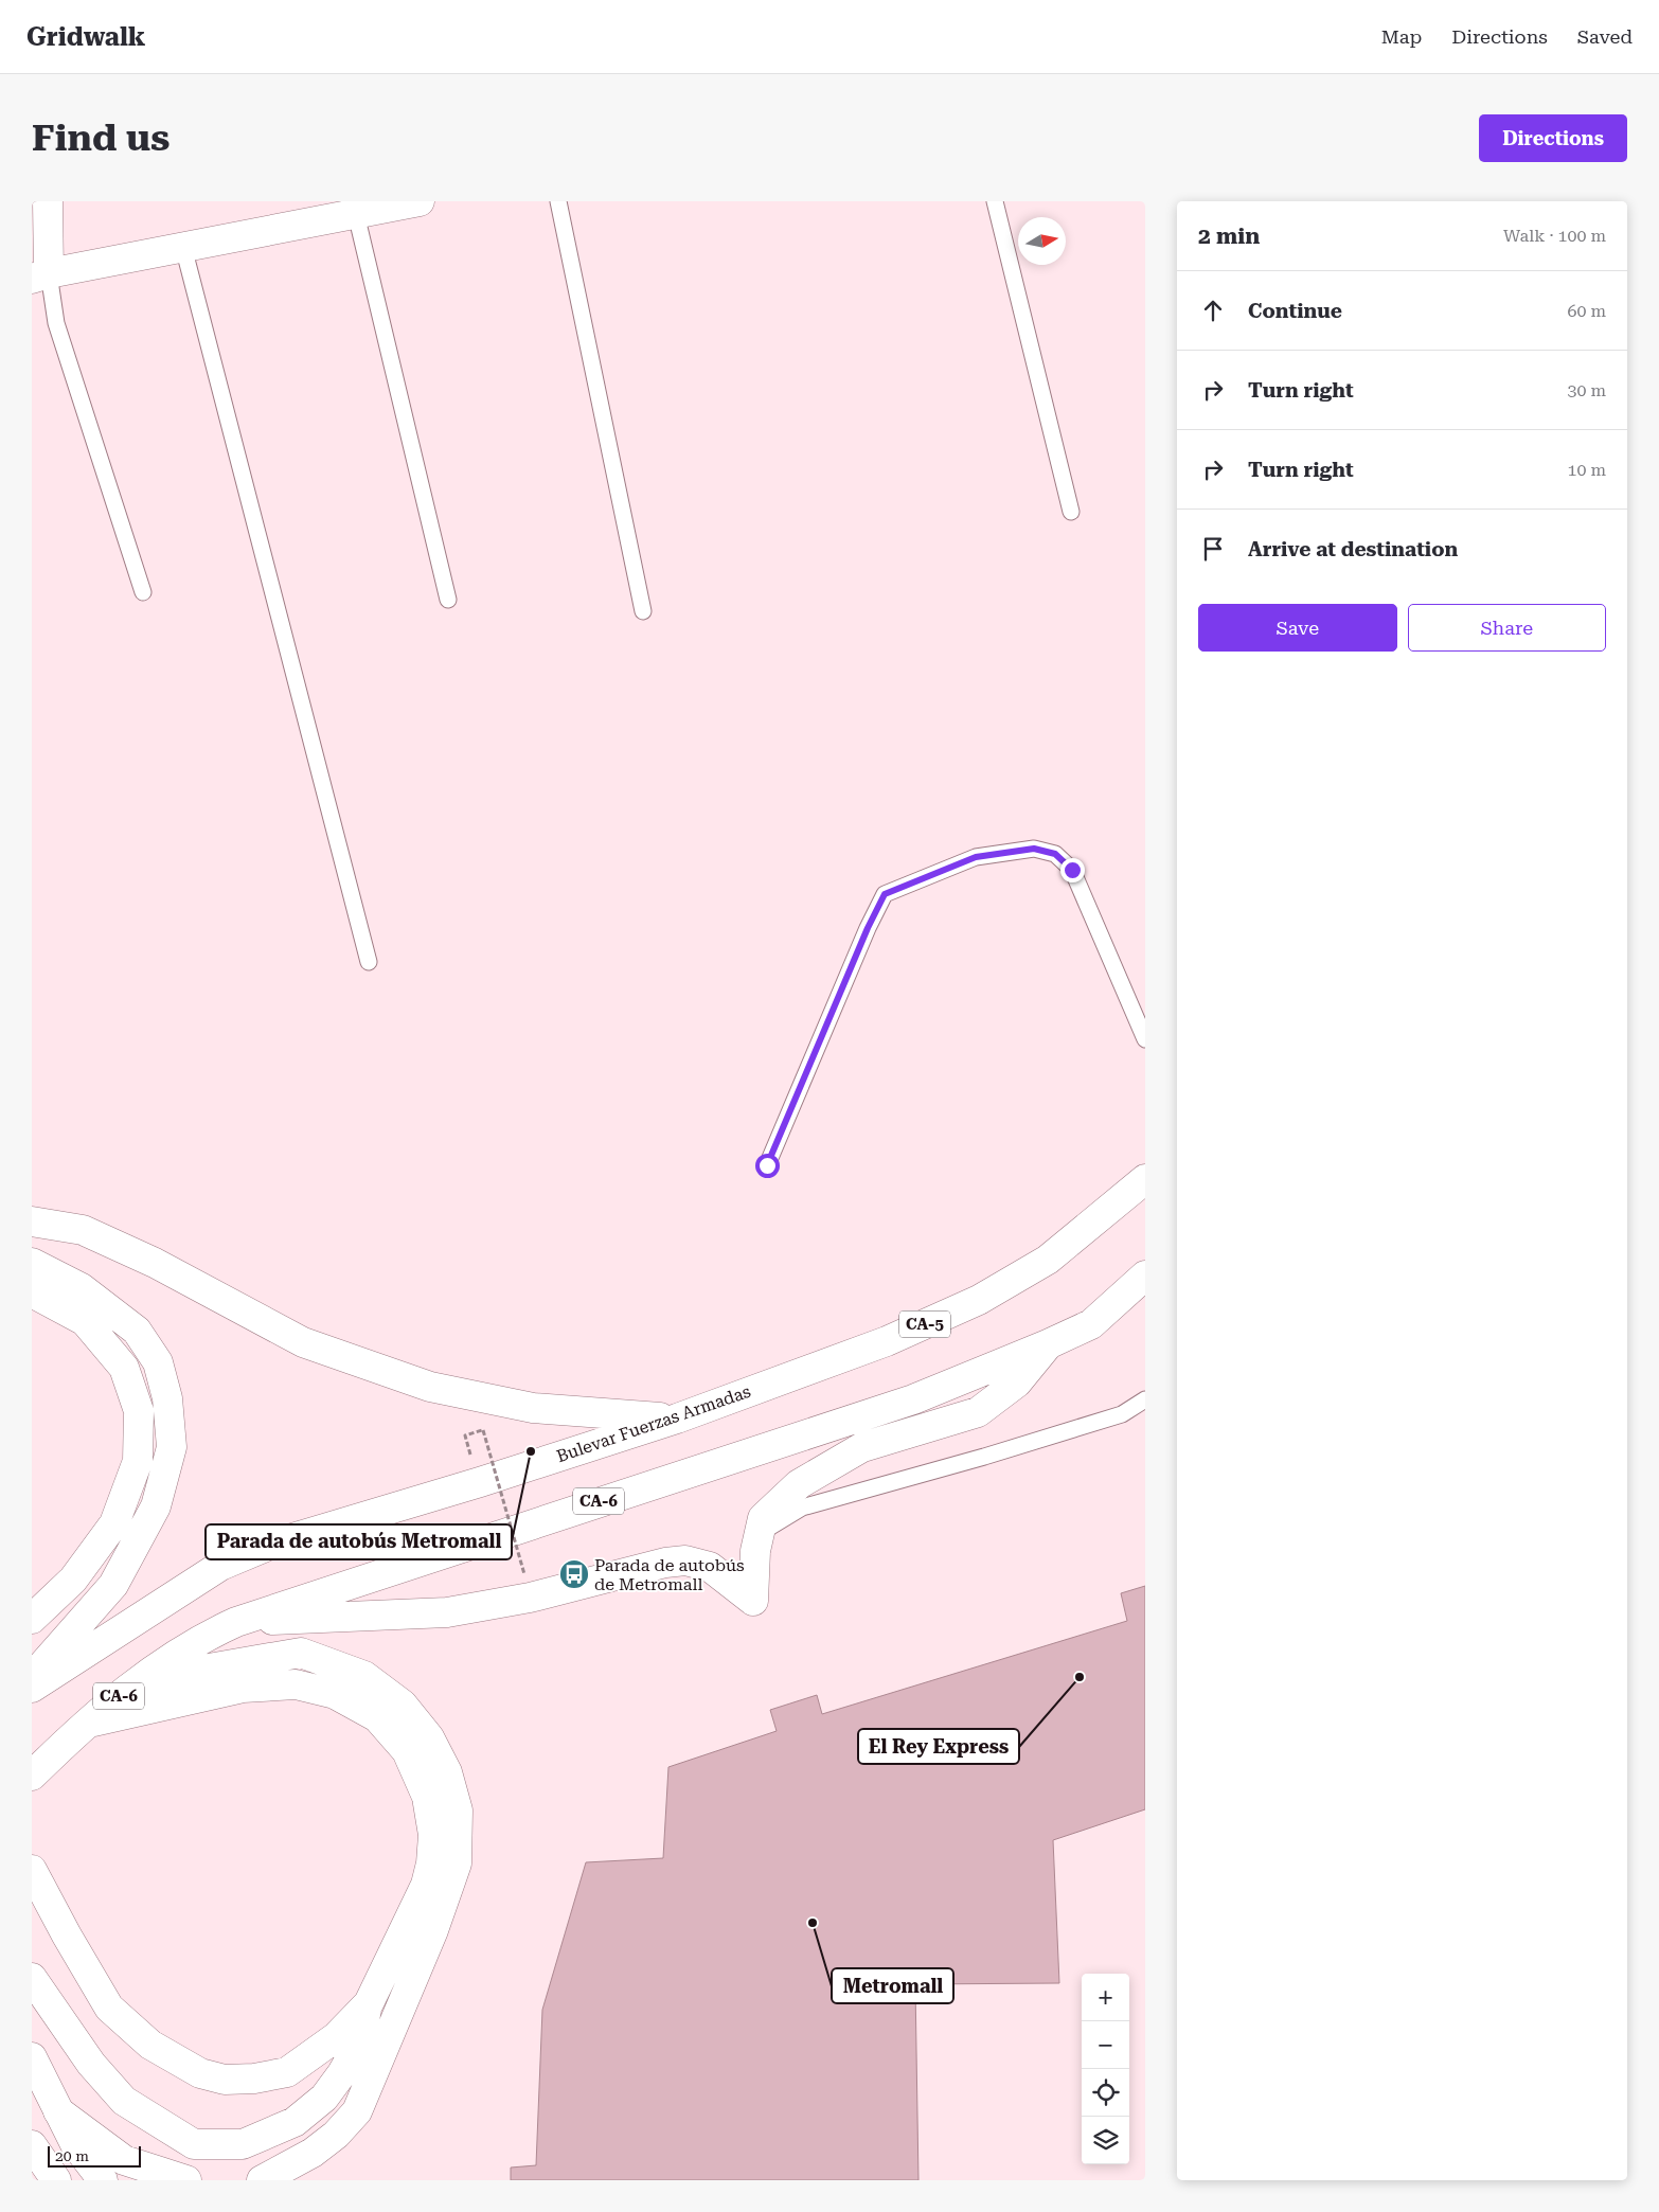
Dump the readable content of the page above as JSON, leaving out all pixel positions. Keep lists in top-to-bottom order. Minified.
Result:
{"streets":{"main road":["CA-5","Bulevar Fuerzas Armadas","CA-6"]},"places":{"other":["Parada de autobús Metromall","El Rey Express","Metromall"],"bus stop":["Parada de autobús de Metromall"]},"scale_bar":"20 m","north":"right","page":{"header":"Gridwalk","nav":["Map","Directions","Saved"],"buttons":["Directions",["Save","Share"]],"title":"Find us","heading":["2 min","Walk · 100 m"],"list":[["Continue","60 m"],["Turn right","30 m"],["Turn right","10 m"],"Arrive at destination"],"map_buttons":["+","−"],"scale":"20 m"}}
